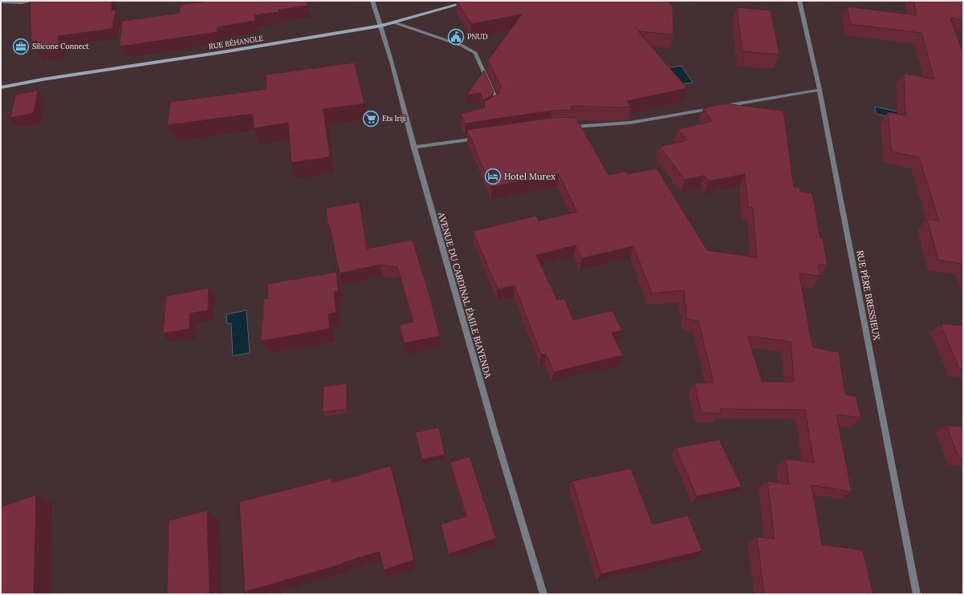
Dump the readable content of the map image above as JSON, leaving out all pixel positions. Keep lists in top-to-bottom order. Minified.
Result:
{"streets":{"street":["RUE BÉHANGLE","AVENUE DU CARDINAL ÉMILE BIAYENDA","RUE PÈRE BRESSIEUX"]},"crossings":[["RUE BÉHANGLE","AVENUE DU CARDINAL ÉMILE BIAYENDA"]],"places":{"public building":["PNUD"],"office":["Silicone Connect"],"supermarket":["Ets Iriji"],"hotel":["Hotel Murex"]}}
